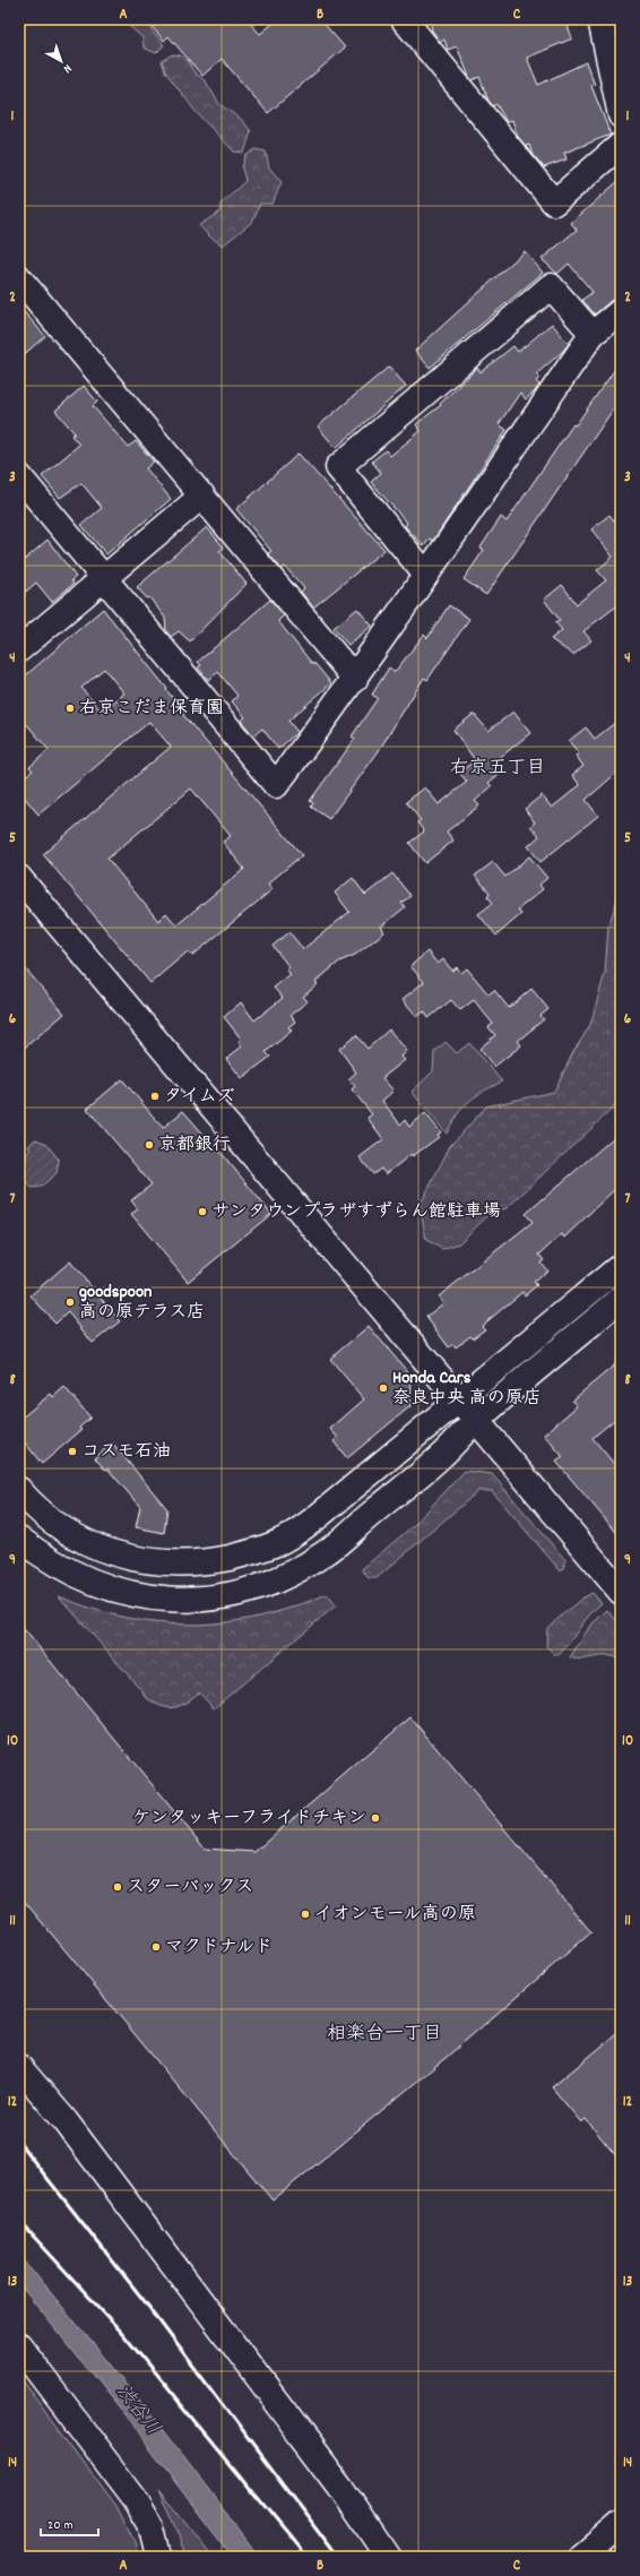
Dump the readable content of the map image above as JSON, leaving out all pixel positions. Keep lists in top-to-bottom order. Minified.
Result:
{"districts":["右京五丁目","相楽台一丁目"],"water":["渋谷川"],"places":["右京こだま保育園","タイムズ","京都銀行","サンタウンプラザすずらん館駐車場","goodspoon 高の原テラス店","Honda Cars 奈良中央 高の原店","コスモ石油","ケンタッキーフライドチキン","スターバックス","イオンモール高の原","マクドナルド"],"scale_bar":"20 m","north":"bottom right","grid":{"columns":["A","B","C"],"rows":["1","2","3","4","5","6","7","8","9","10","11","12","13","14"]}}
